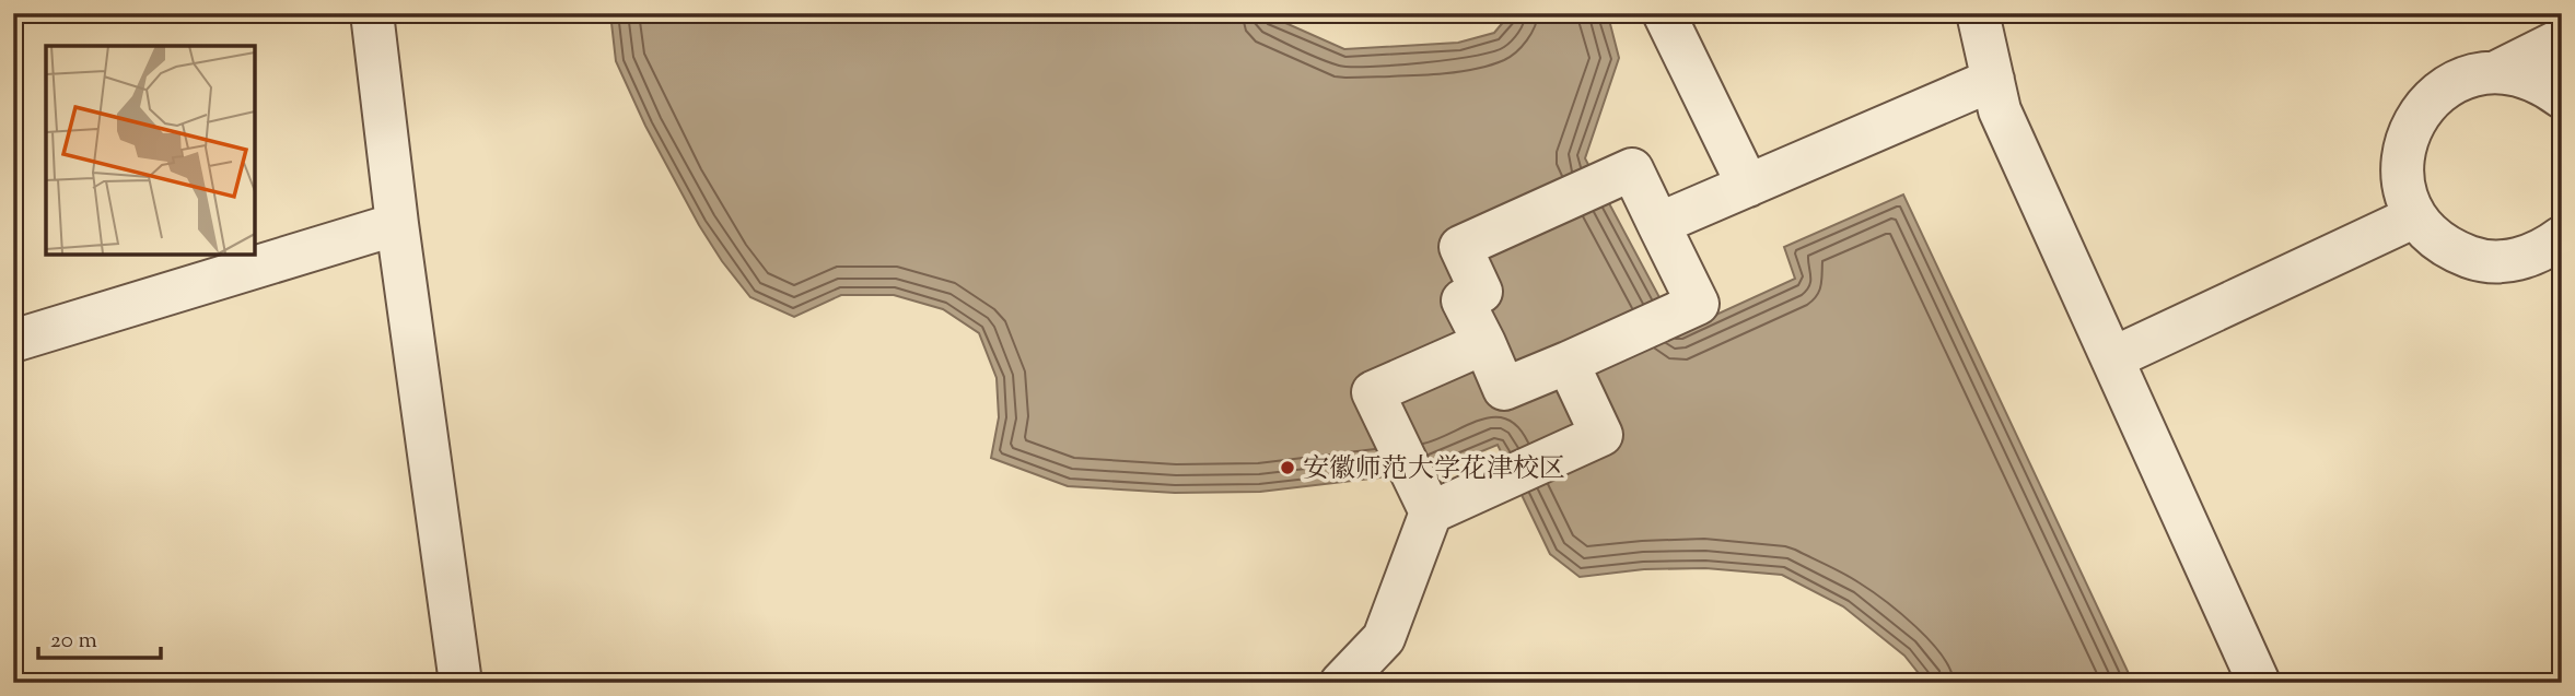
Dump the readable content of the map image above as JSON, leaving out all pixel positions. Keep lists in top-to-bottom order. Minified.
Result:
{"places":["安徽师范大学花津校区"],"scale_bar":"20 m"}
